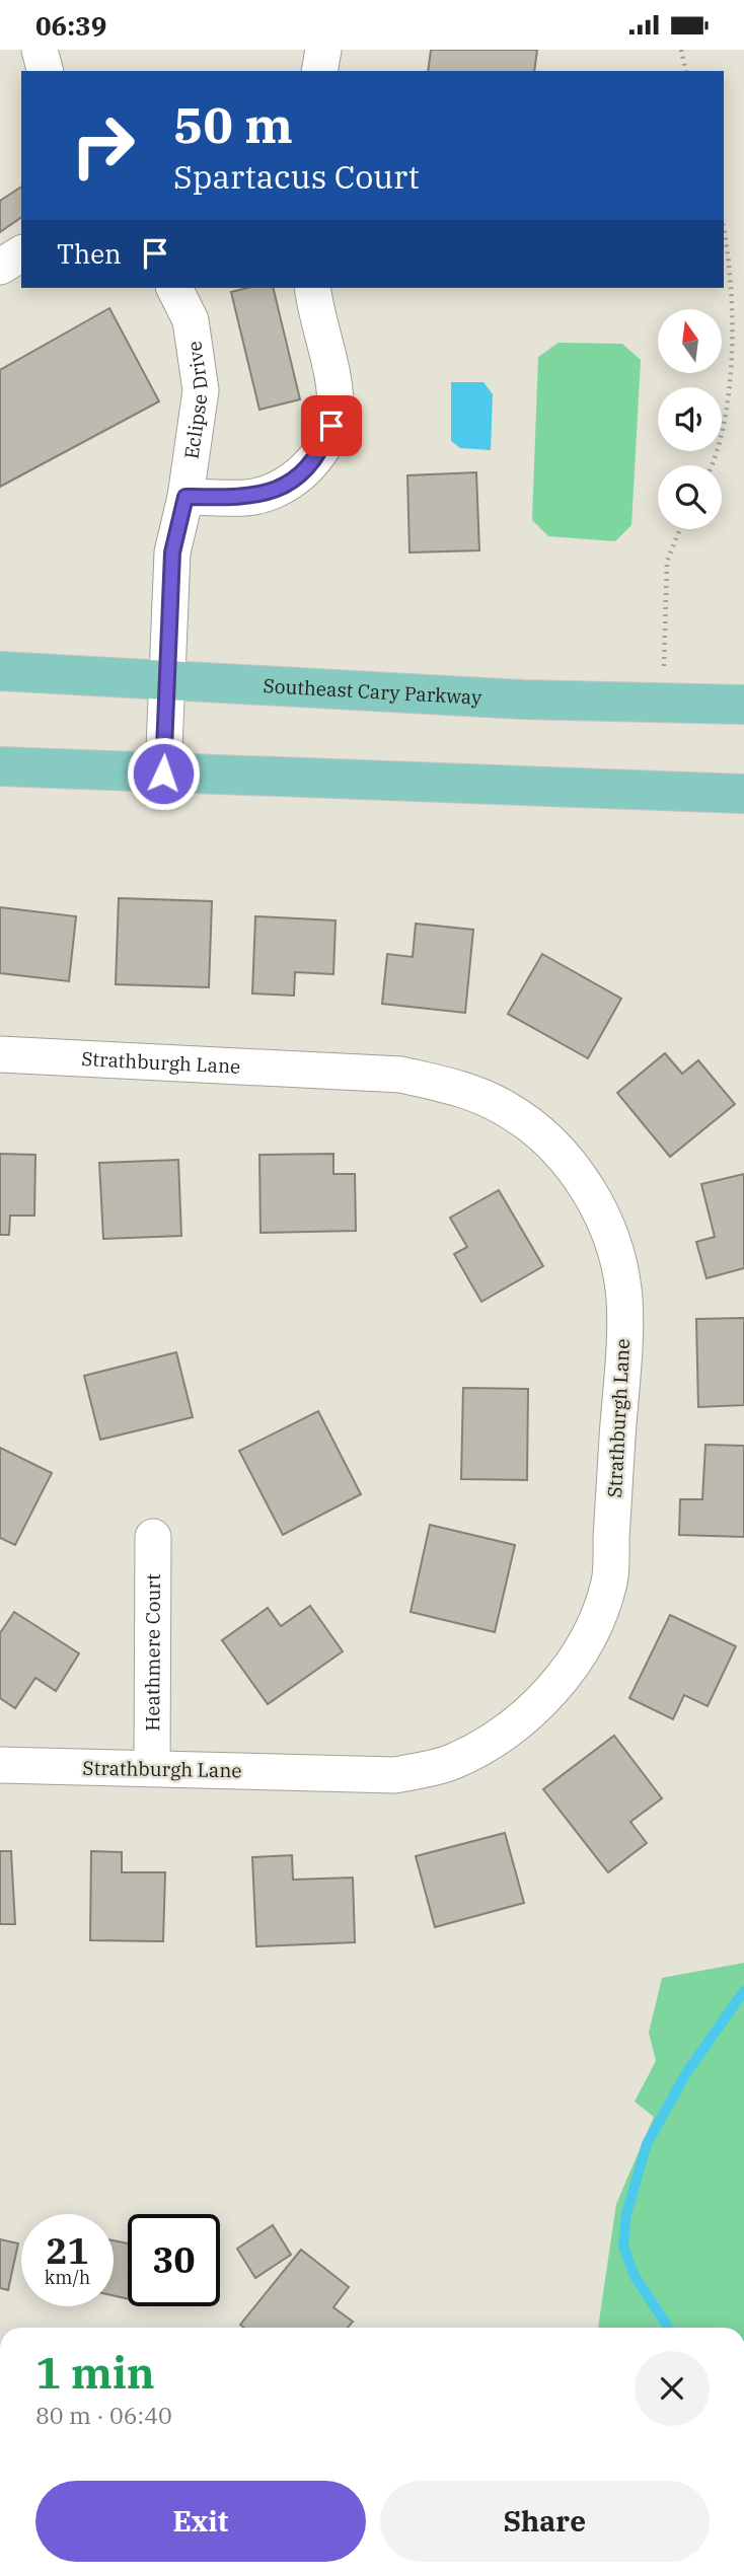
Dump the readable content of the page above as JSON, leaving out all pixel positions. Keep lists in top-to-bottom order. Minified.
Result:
{"streets":{"main road":["Southeast Cary Parkway"],"street":["Eclipse Drive","Strathburgh Lane","Heathmere Court"]},"crossings":[["Eclipse Drive","Southeast Cary Parkway"],["Strathburgh Lane","Heathmere Court"]],"north":"top","page":{"status":"06:39","turn":["50 m","Spartacus Court"],"then":"Then","speed":"21 km/h","limit":"30","heading":["1 min","80 m · 06:40"],"buttons":["Exit","Share"]}}
